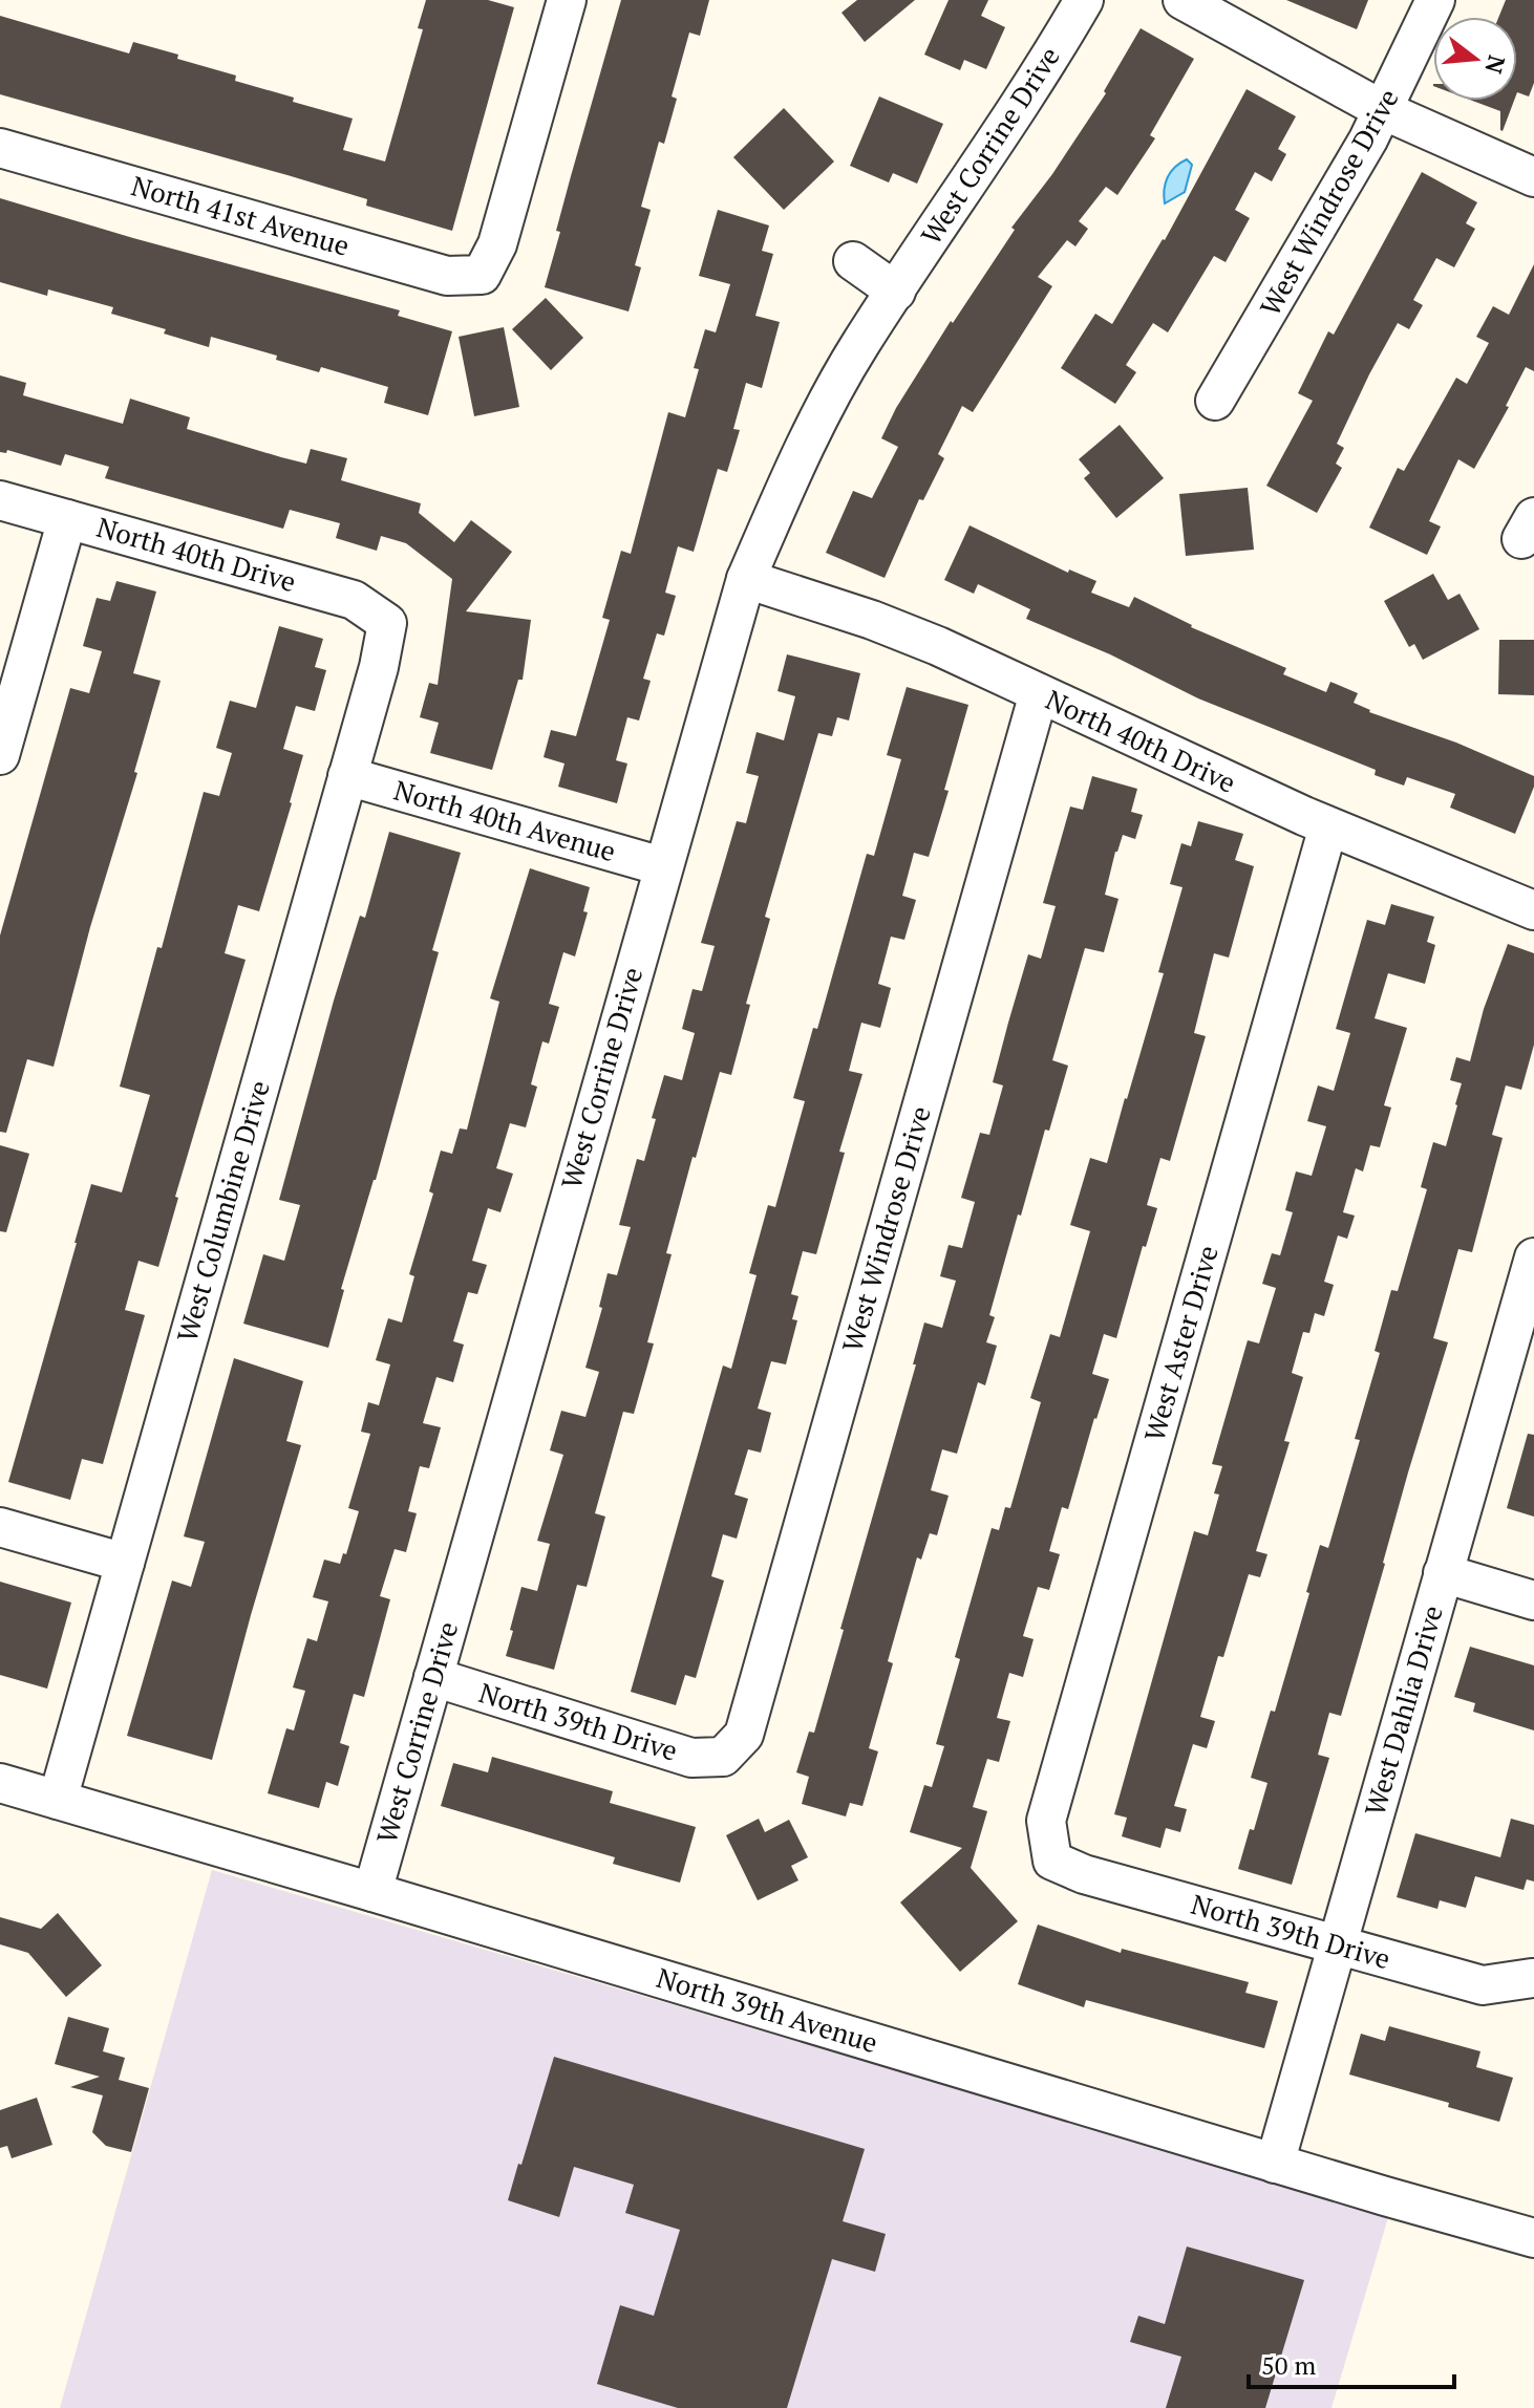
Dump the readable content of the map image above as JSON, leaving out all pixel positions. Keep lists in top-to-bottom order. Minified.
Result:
{"streets":{"street":["West Corrine Drive","West Windrose Drive","North 41st Avenue","North 40th Drive","North 40th Avenue","West Columbine Drive","West Aster Drive","West Dahlia Drive","North 39th Drive","North 39th Avenue"]},"crossings":[["West Corrine Drive","North 40th Drive"],["West Corrine Drive","North 40th Avenue"],["West Corrine Drive","North 39th Drive"],["West Corrine Drive","North 39th Avenue"],["West Windrose Drive","North 40th Drive"],["West Windrose Drive","North 39th Drive"],["North 40th Drive","West Columbine Drive"],["North 40th Drive","West Aster Drive"],["North 40th Avenue","West Columbine Drive"],["West Columbine Drive","North 39th Avenue"],["West Aster Drive","North 39th Drive"],["West Dahlia Drive","North 39th Drive"],["West Dahlia Drive","North 39th Avenue"]],"scale_bar":"50 m","north":"right"}
